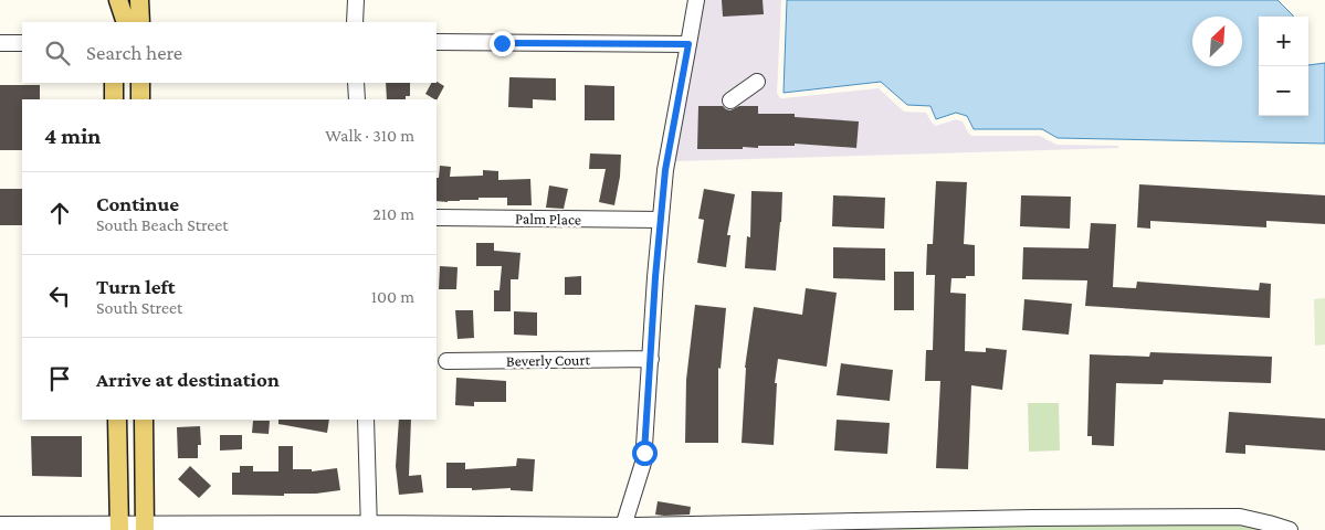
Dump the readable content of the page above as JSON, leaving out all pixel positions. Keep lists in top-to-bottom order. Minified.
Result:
{"streets":{"street":["Palm Place","Beverly Court"]},"north":"top right","page":{"map_buttons":["+","−"],"search":"Search here","heading":["4 min","Walk · 310 m"],"list":[["Continue","South Beach Street","210 m"],["Turn left","South Street","100 m"],"Arrive at destination"]}}
